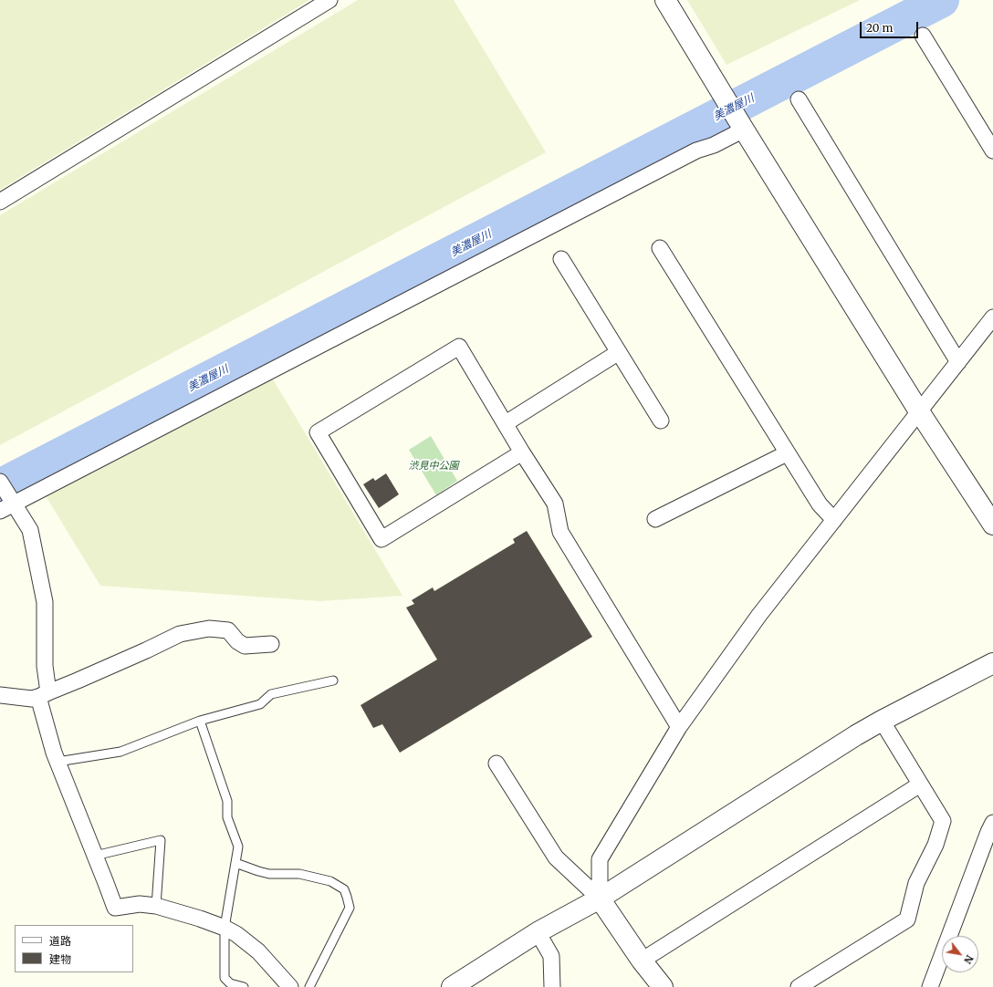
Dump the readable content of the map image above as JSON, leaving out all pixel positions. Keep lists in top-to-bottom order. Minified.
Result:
{"water":["美濃屋川"],"parks":["渋見中公園"],"legend":["道路","建物"],"scale_bar":"20 m","north":"bottom right"}
